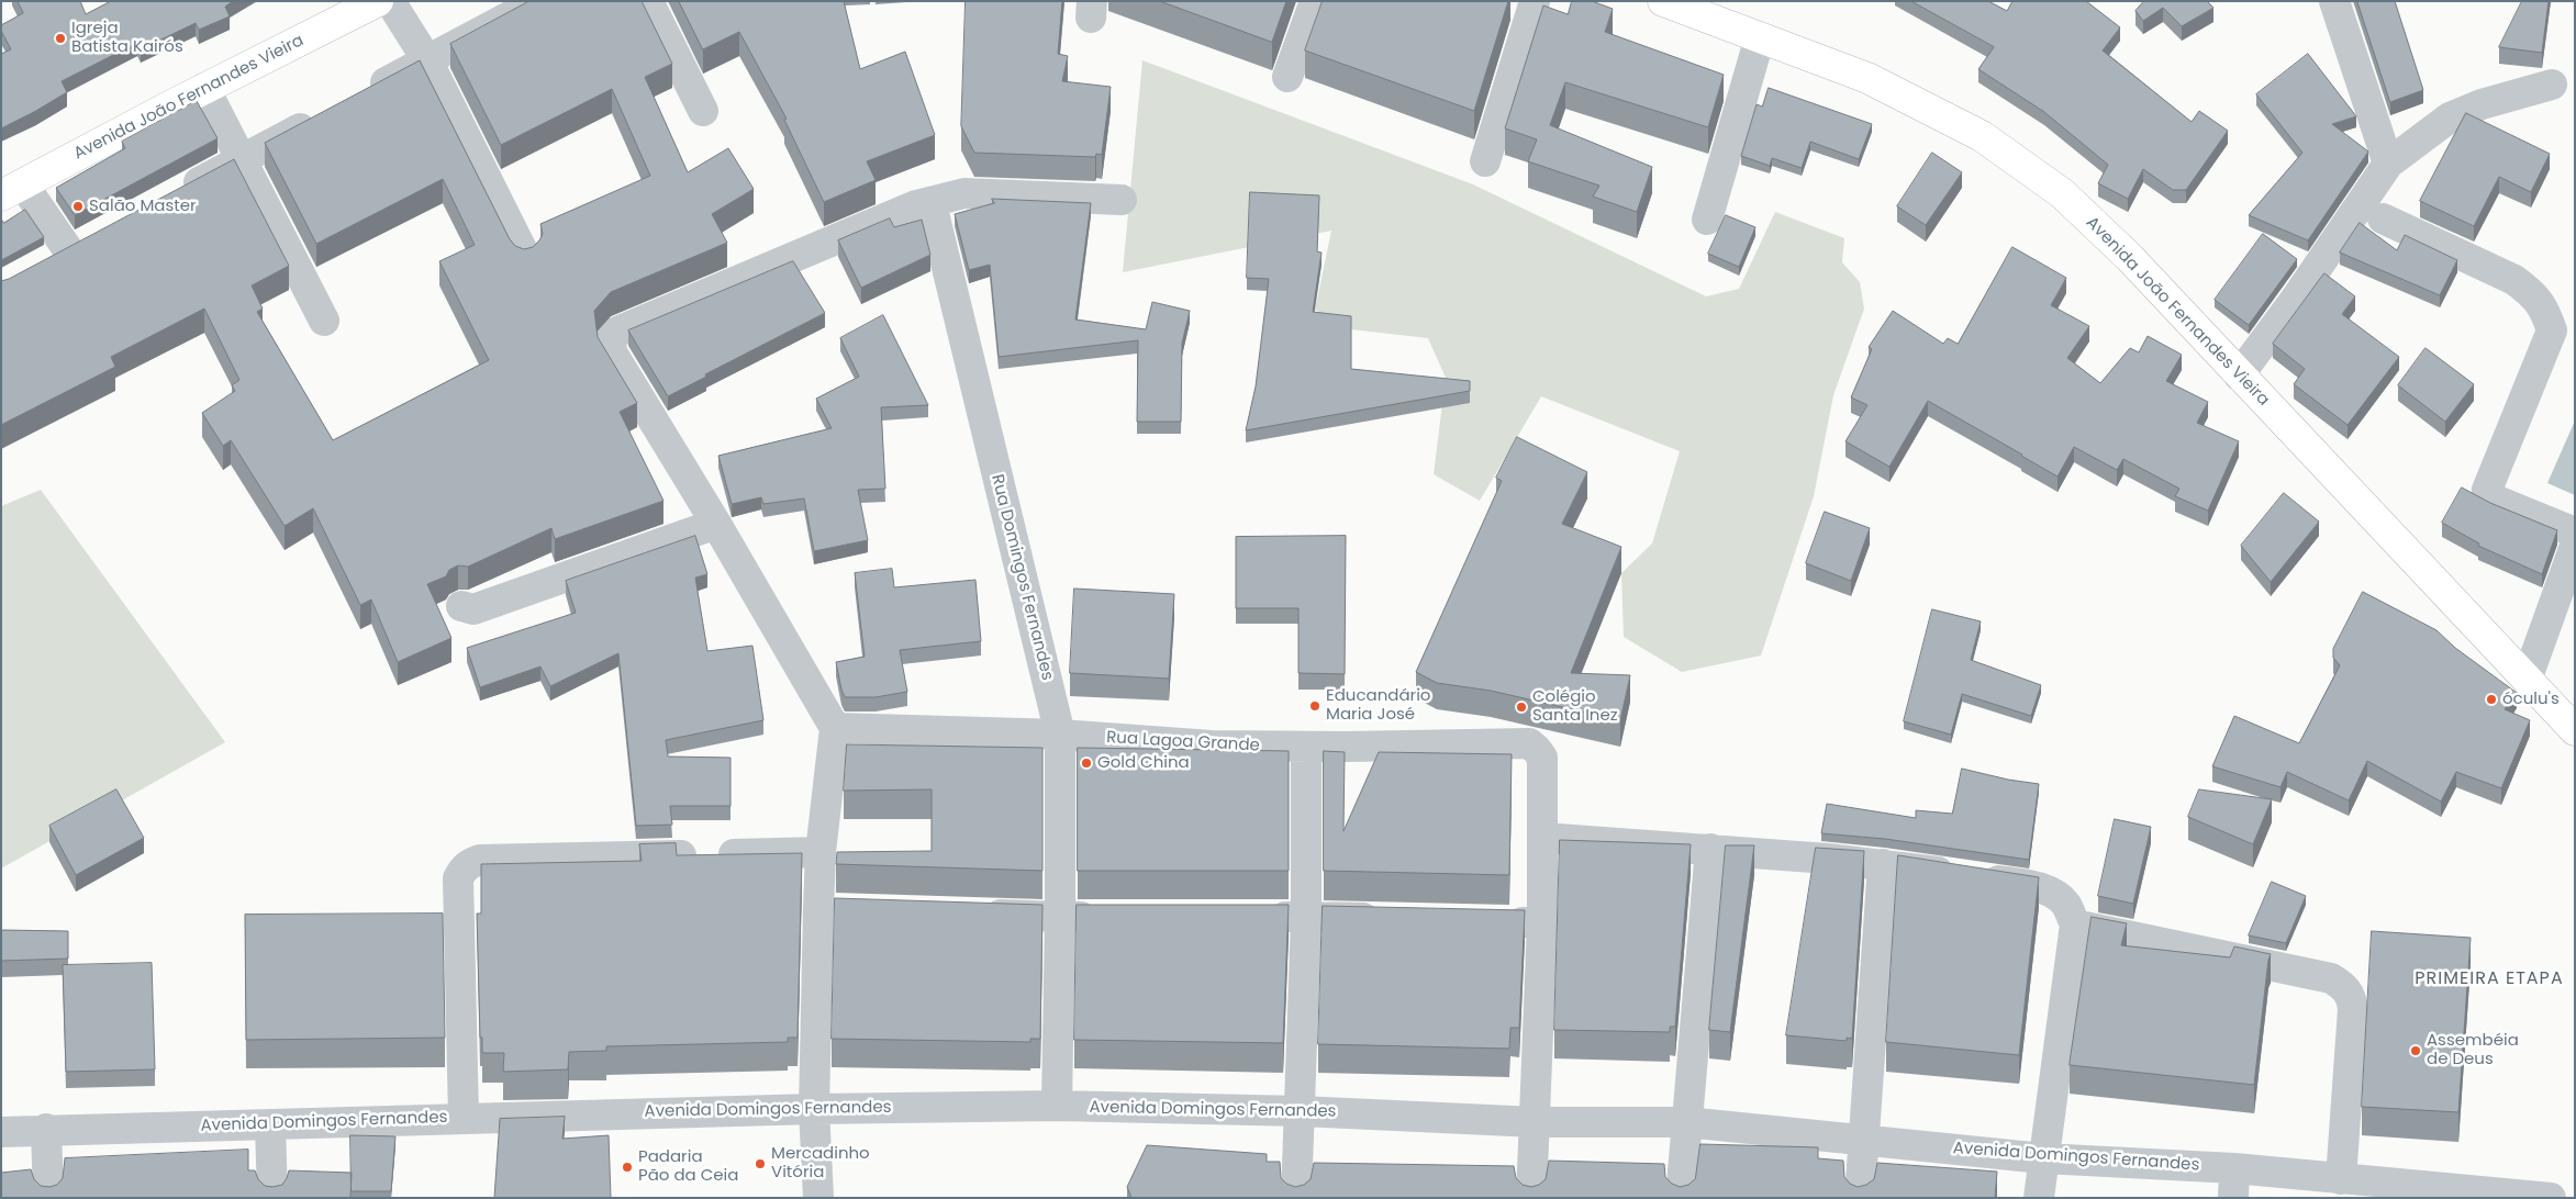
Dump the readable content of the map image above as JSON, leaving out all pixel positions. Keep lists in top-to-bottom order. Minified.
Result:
{"streets":{"main road":["Avenida João Fernandes Vieira"],"street":["Rua Domingos Fernandes","Rua Lagoa Grande","Avenida Domingos Fernandes"]},"crossings":[["Rua Domingos Fernandes","Rua Lagoa Grande"],["Rua Domingos Fernandes","Avenida Domingos Fernandes"]],"districts":["PRIMEIRA ETAPA"],"places":["Igreja Batista Kairós","Salão Master","óculu's","Educandário Maria José","Colégio Santa Inez","Gold China","Assembéia de Deus","Mercadinho Vitória","Padaria Pão da Ceia"]}
